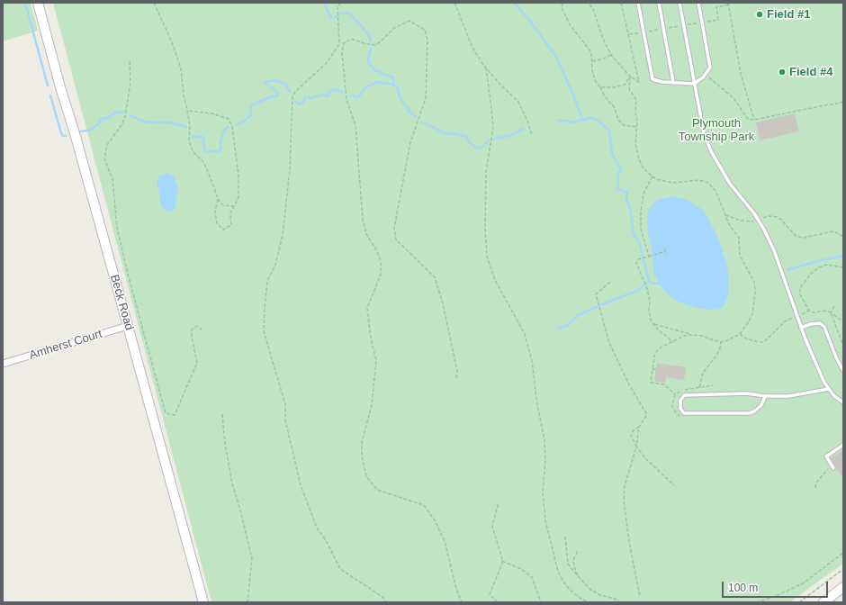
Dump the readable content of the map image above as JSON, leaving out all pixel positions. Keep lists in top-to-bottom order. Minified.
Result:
{"streets":{"main road":["Beck Road"],"street":["Amherst Court"]},"crossings":[["Beck Road","Amherst Court"]],"parks":["Plymouth Township Park"],"places":["Field #1","Field #4"],"scale_bar":"100 m"}
